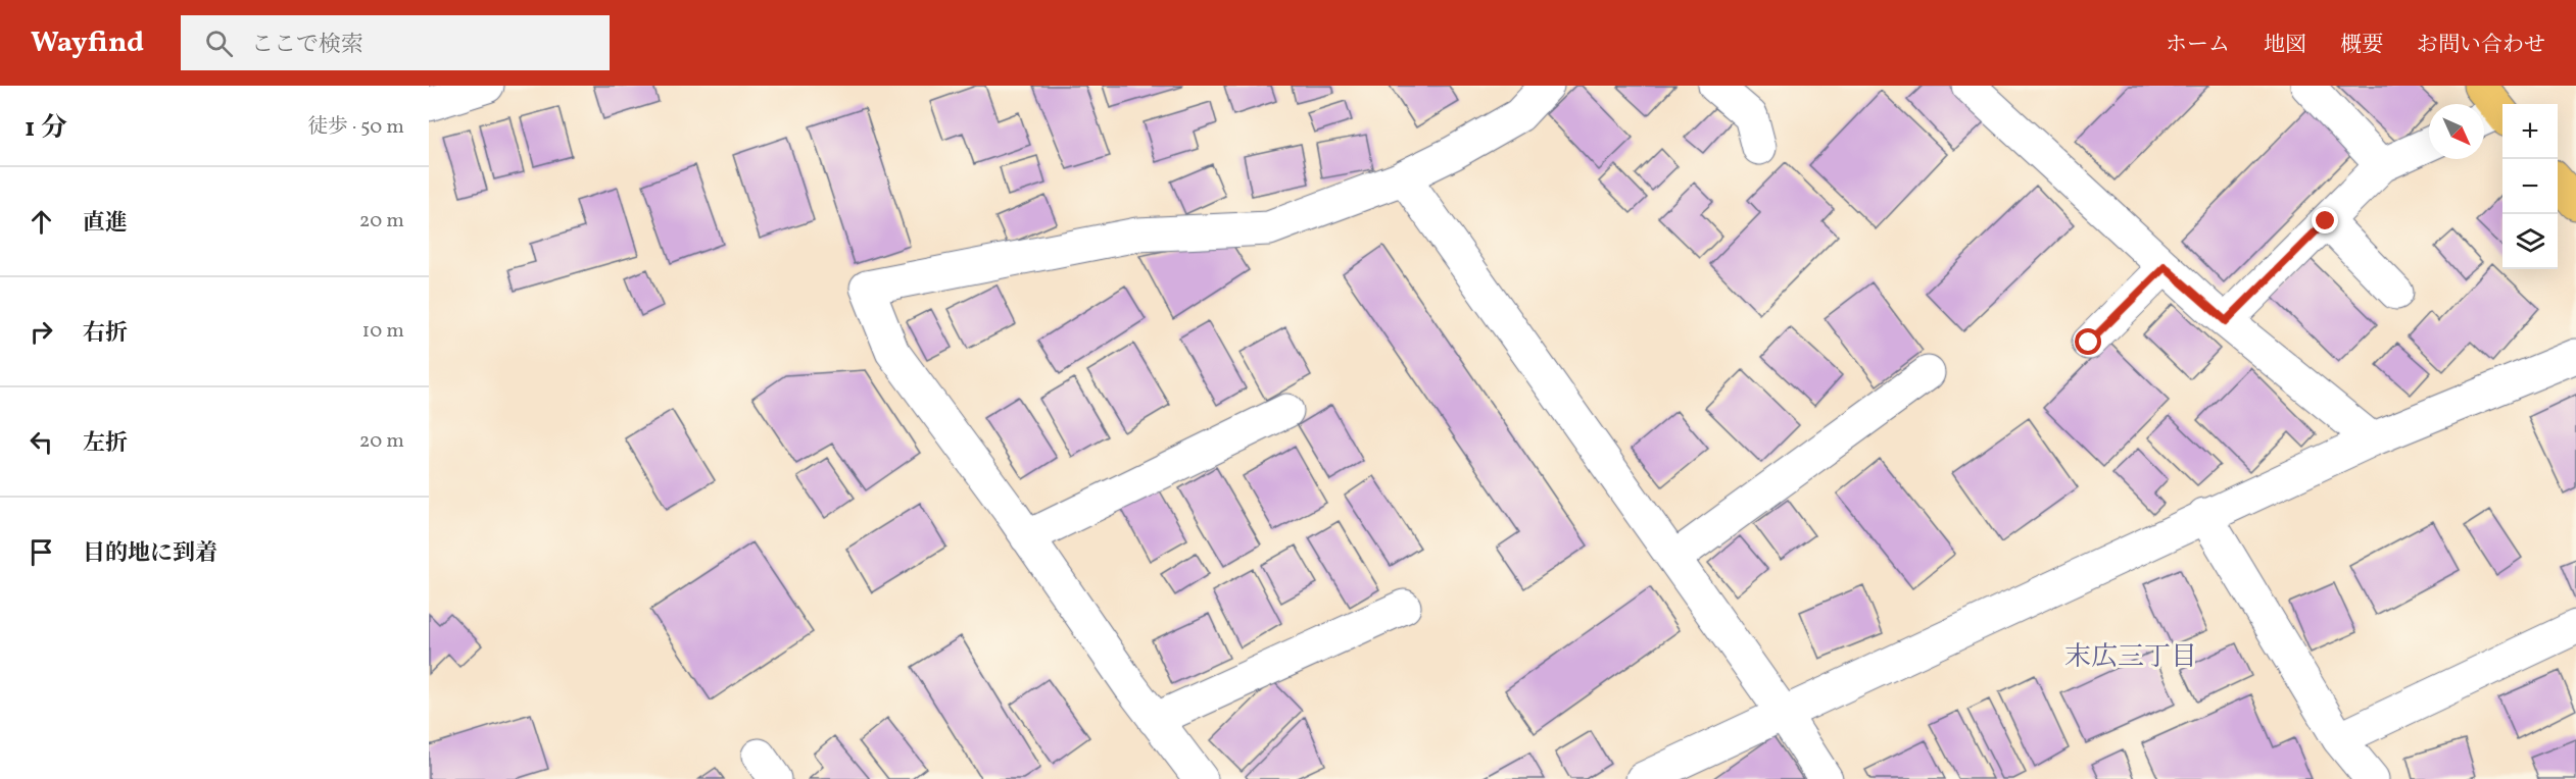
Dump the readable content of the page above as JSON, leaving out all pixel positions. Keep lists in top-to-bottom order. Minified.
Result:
{"districts":["末広三丁目"],"north":"bottom right","page":{"header":"Wayfind","search":"ここで検索","nav":["ホーム","地図","概要","お問い合わせ"],"heading":["1 分","徒歩 · 50 m"],"map_buttons":["+","−"],"list":[["直進","20 m"],["右折","10 m"],["左折","20 m"],"目的地に到着"]}}
